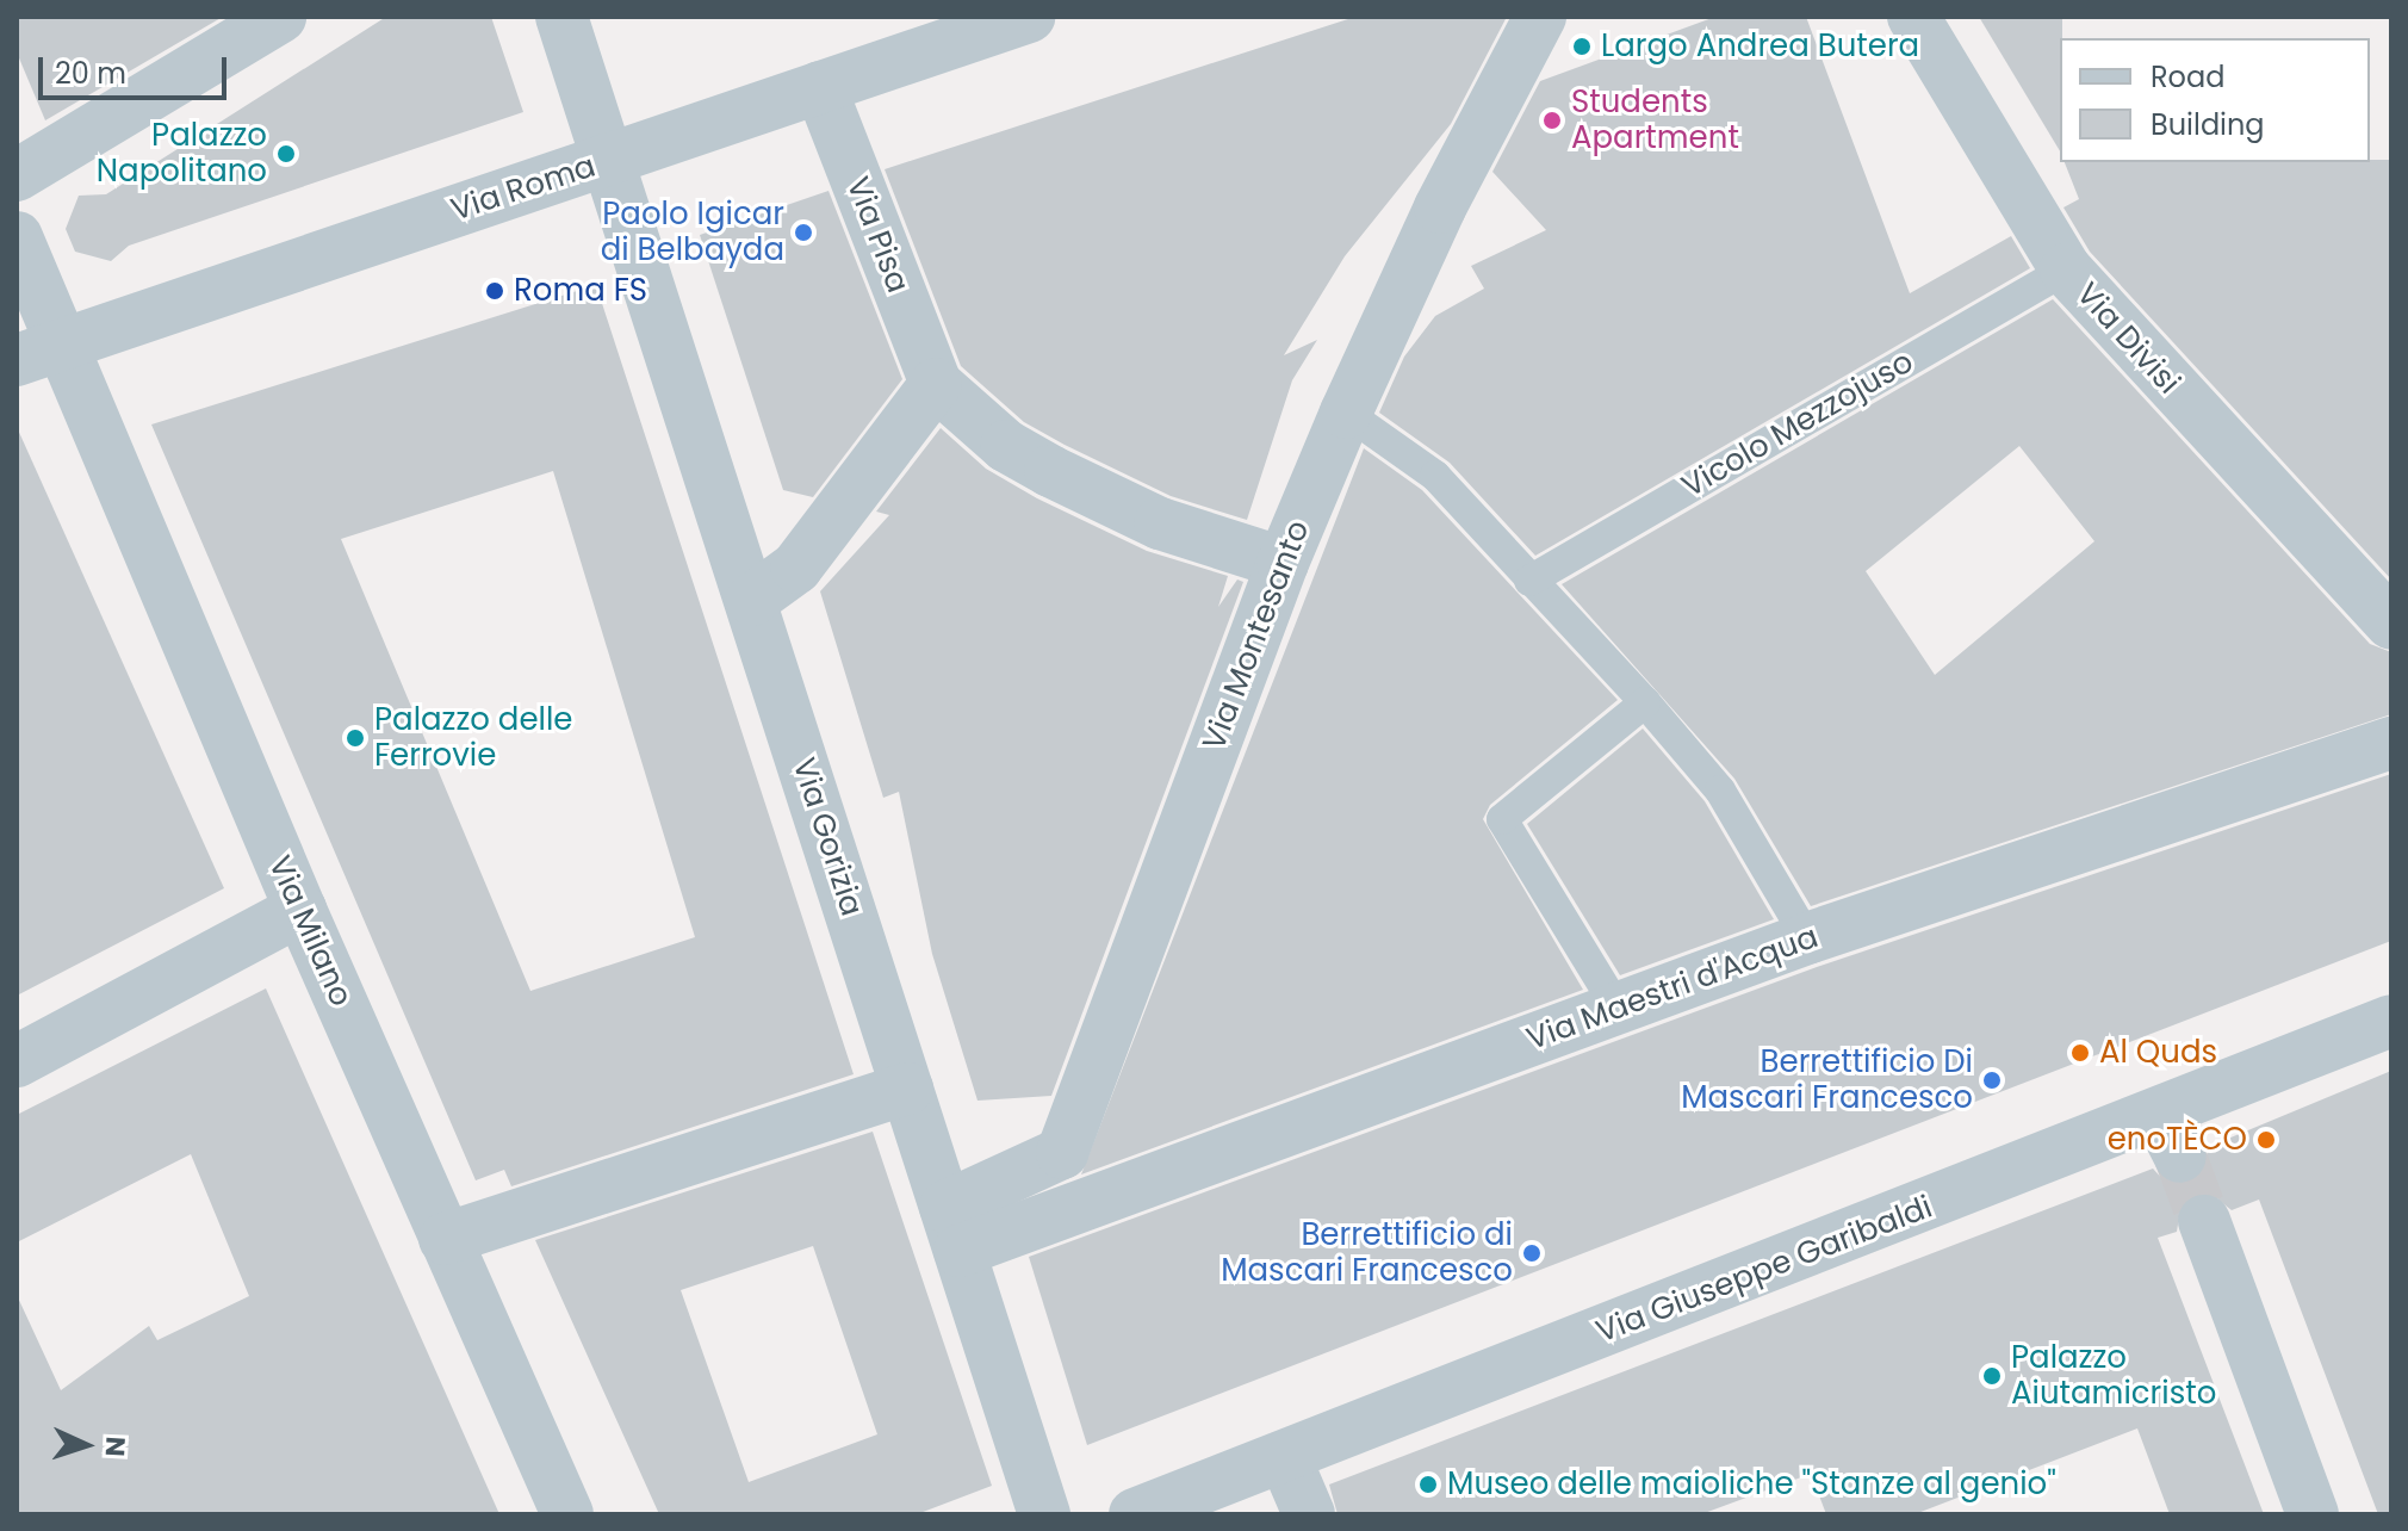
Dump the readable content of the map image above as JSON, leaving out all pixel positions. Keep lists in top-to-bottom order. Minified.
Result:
{"streets":{"street":["Via Roma","Via Pisa","Via Divisi","Via Montesanto","Via Gorizia","Via Milano","Via Maestri d'Acqua","Via Giuseppe Garibaldi"],"lane":["Vicolo Mezzojuso"]},"crossings":[["Via Roma","Via Pisa"],["Via Roma","Via Gorizia"],["Via Roma","Via Milano"],["Via Divisi","Vicolo Mezzojuso"],["Via Montesanto","Via Gorizia"],["Via Montesanto","Via Maestri d'Acqua"],["Via Gorizia","Via Maestri d'Acqua"]],"places":["Largo Andrea Butera","Students Apartment","Palazzo Napolitano","Paolo Igicar di Belbayda","Roma FS","Palazzo delle Ferrovie","Al Quds","Berrettificio Di Mascari Francesco","enoTÈCO","Berrettificio di Mascari Francesco","Palazzo Aiutamicristo","Museo delle maioliche \"Stanze al genio\""],"legend":["Road","Building"],"scale_bar":"20 m","north":"right"}
